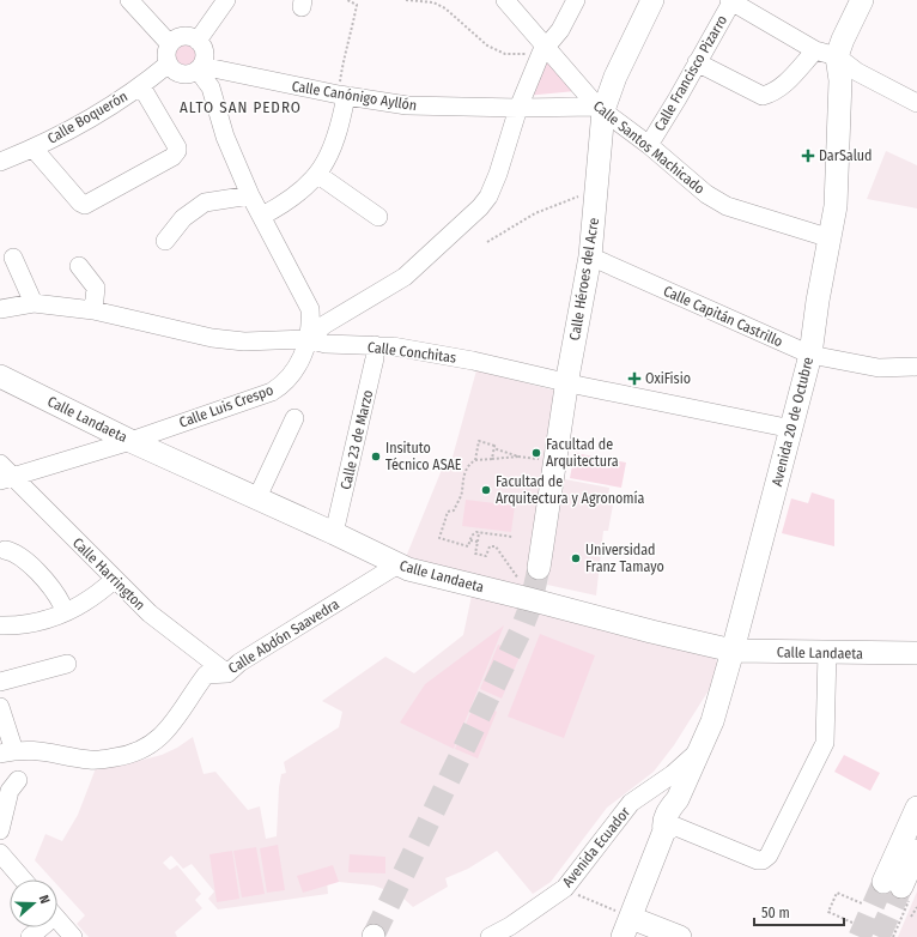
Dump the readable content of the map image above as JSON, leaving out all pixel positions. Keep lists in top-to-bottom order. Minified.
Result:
{"streets":{"main road":["Calle Héroes del Acre","Calle Landaeta","Avenida 20 de Octubre"],"street":["Calle Francisco Pizarro","Calle Canónigo Ayllón","Calle Boquerón","Calle Santos Machicado","Calle Capitán Castrillo","Calle Conchitas","Calle Luis Crespo","Calle 23 de Marzo","Calle Harrington","Calle Abdón Saavedra","Avenida Ecuador"]},"crossings":[["Calle Francisco Pizarro","Calle Santos Machicado"],["Calle Canónigo Ayllón","Calle Boquerón"],["Calle Canónigo Ayllón","Calle Santos Machicado"],["Calle Canónigo Ayllón","Calle Héroes del Acre"],["Calle Canónigo Ayllón","Calle Luis Crespo"],["Calle Boquerón","Calle Luis Crespo"],["Calle Santos Machicado","Calle Héroes del Acre"],["Calle Santos Machicado","Avenida 20 de Octubre"],["Calle Héroes del Acre","Calle Capitán Castrillo"],["Calle Héroes del Acre","Calle Conchitas"],["Calle Capitán Castrillo","Avenida 20 de Octubre"],["Calle Conchitas","Calle Luis Crespo"],["Calle Conchitas","Avenida 20 de Octubre"],["Calle Conchitas","Calle 23 de Marzo"],["Calle Luis Crespo","Calle Landaeta"],["Calle Luis Crespo","Calle Harrington"],["Calle Landaeta","Avenida 20 de Octubre"],["Calle Landaeta","Calle 23 de Marzo"],["Calle Landaeta","Calle Abdón Saavedra"],["Avenida 20 de Octubre","Avenida Ecuador"],["Calle Harrington","Calle Abdón Saavedra"]],"districts":["ALTO SAN PEDRO"],"places":{"health":["DarSalud","OxiFisio"],"other":["Facultad de Arquitectura","Insituto Técnico ASAE","Facultad de Arquitectura y Agronomía","Universidad Franz Tamayo"]},"scale_bar":"50 m","north":"right"}
